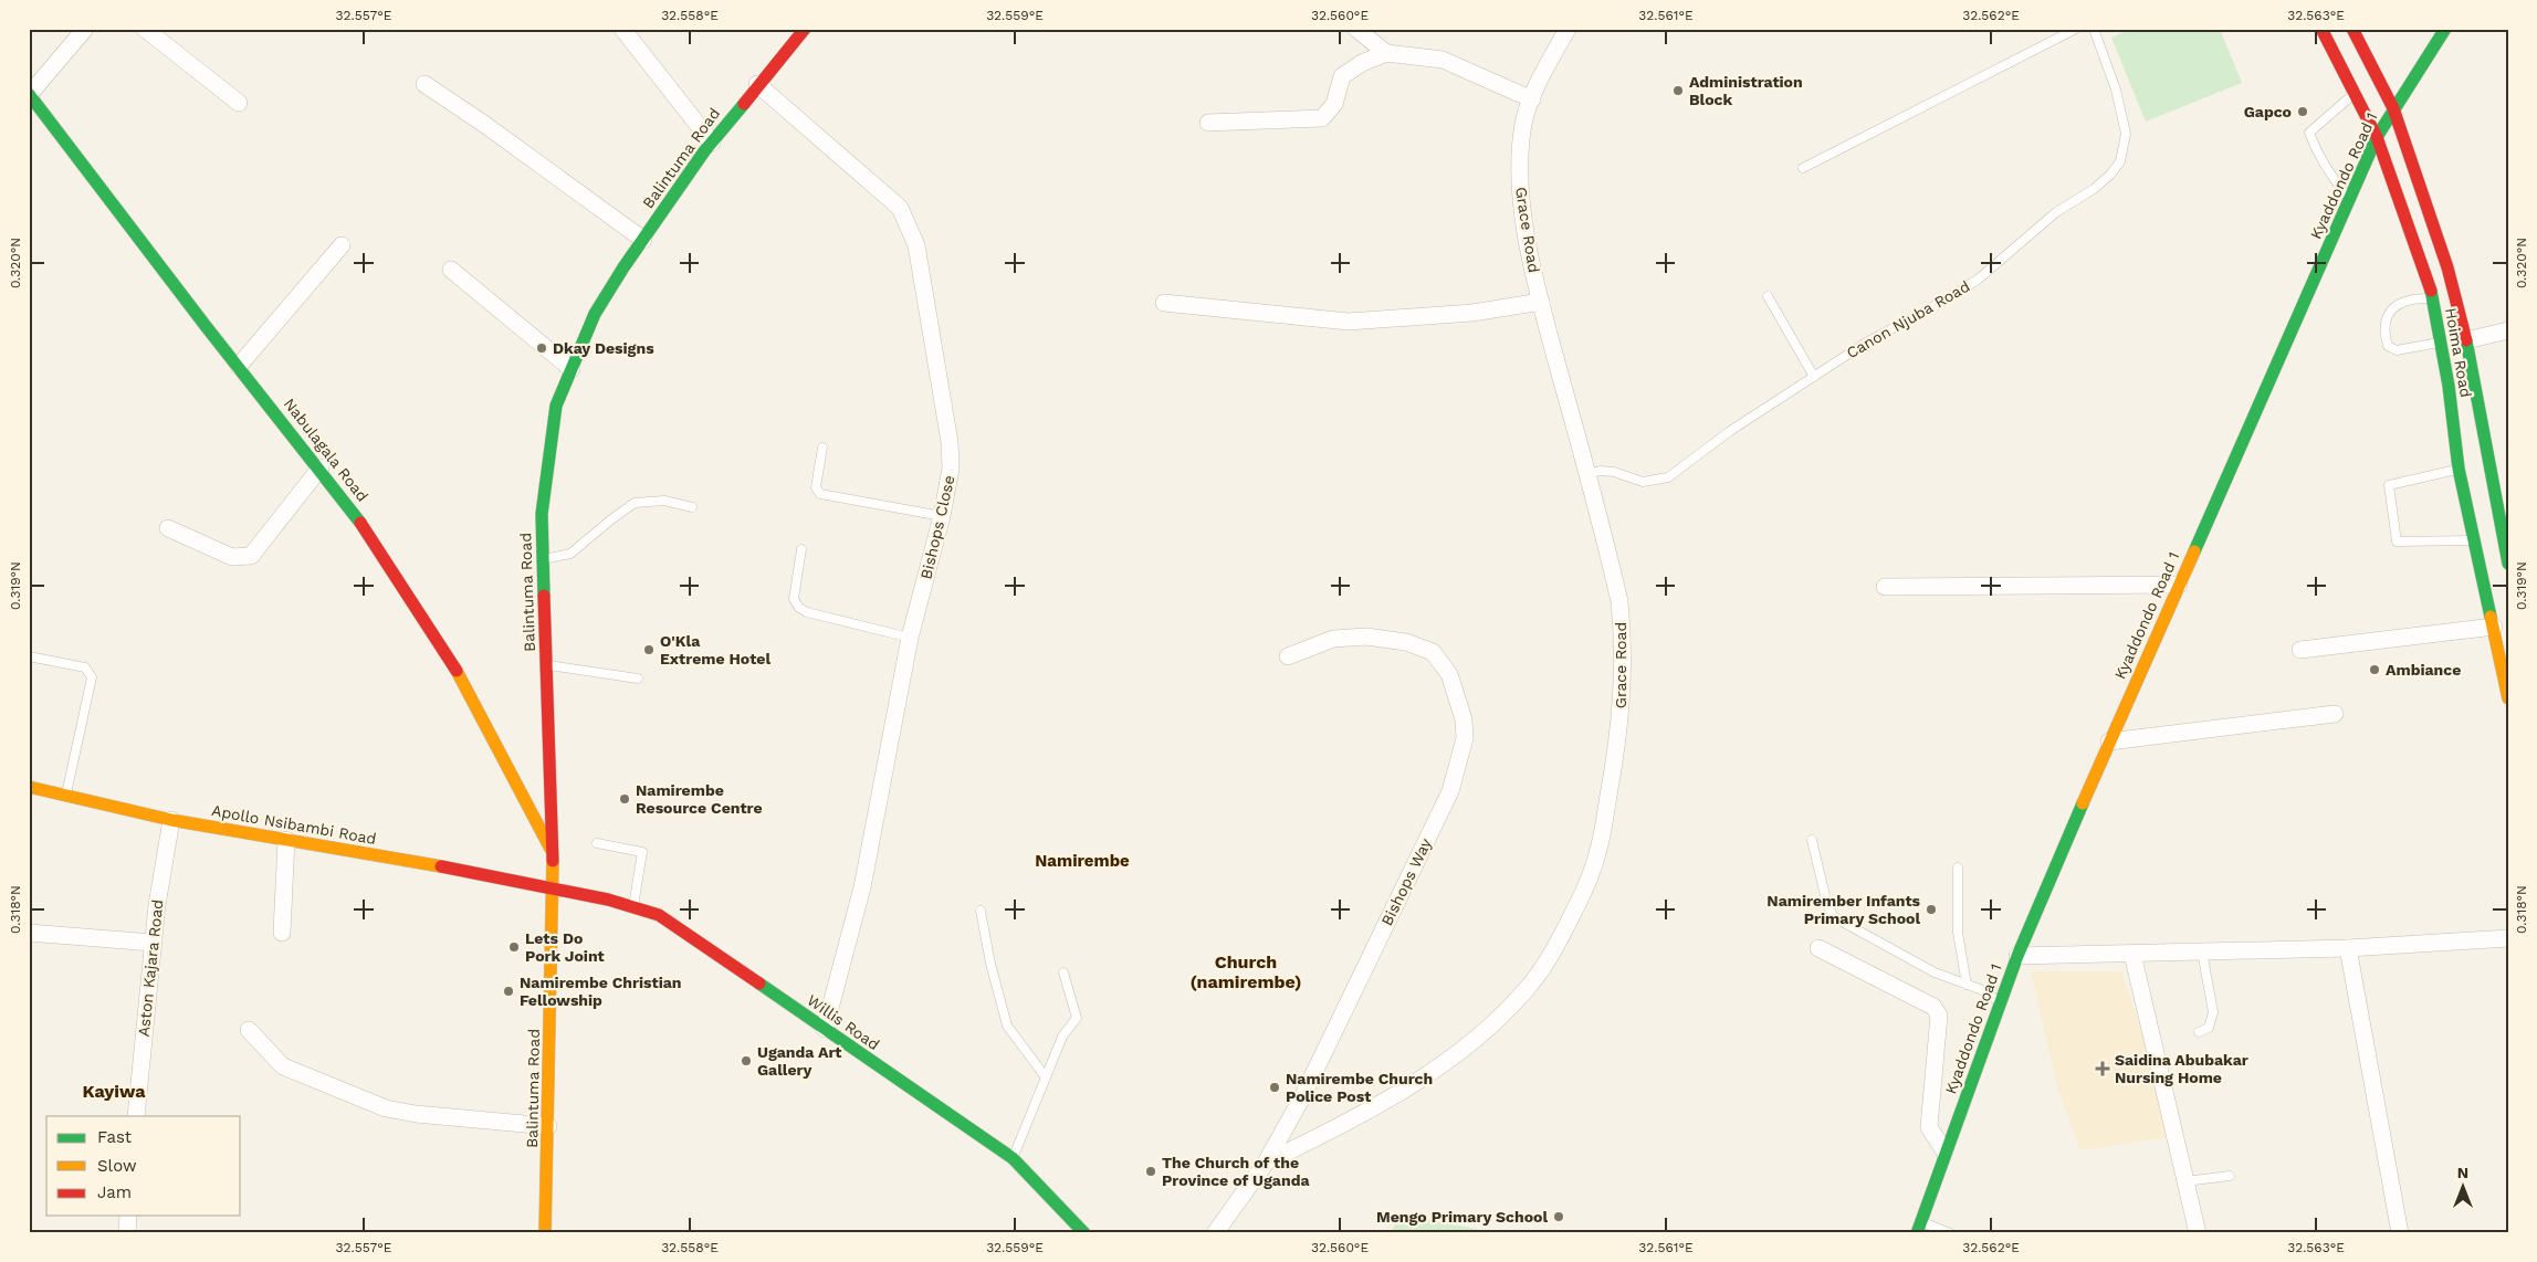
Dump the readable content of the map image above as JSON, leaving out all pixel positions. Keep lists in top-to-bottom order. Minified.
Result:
{"streets":{"street":["Balintuma Road","Kyaddondo Road 1","Grace Road","Hoima Road","Nabulagala Road","Bishops Close","Apollo Nsibambi Road","Bishops Way","Aston Kajara Road","Willis Road"],"lane":["Canon Njuba Road"]},"crossings":[["Balintuma Road","Nabulagala Road"],["Balintuma Road","Bishops Close"],["Balintuma Road","Apollo Nsibambi Road"],["Balintuma Road","Willis Road"],["Kyaddondo Road 1","Hoima Road"],["Grace Road","Canon Njuba Road"],["Grace Road","Bishops Way"],["Bishops Close","Willis Road"],["Apollo Nsibambi Road","Aston Kajara Road"],["Apollo Nsibambi Road","Willis Road"]],"districts":["Namirembe","Church (namirembe)","Kayiwa"],"places":{"other":["Administration Block","Gapco","Dkay Designs","O'Kla Extreme Hotel","Ambiance","Namirembe Resource Centre","Namirember Infants Primary School","Lets Do Pork Joint","Namirembe Christian Fellowship","Uganda Art Gallery","Namirembe Church Police Post","The Church of the Province of Uganda","Mengo Primary School"],"health":["Saidina Abubakar Nursing Home"]},"legend":["Fast","Slow","Jam"],"north":"top","coordinates":["32.557°E","32.558°E","32.559°E","32.560°E","32.561°E","32.562°E","32.563°E","0.320°N","0.319°N","0.318°N"]}
